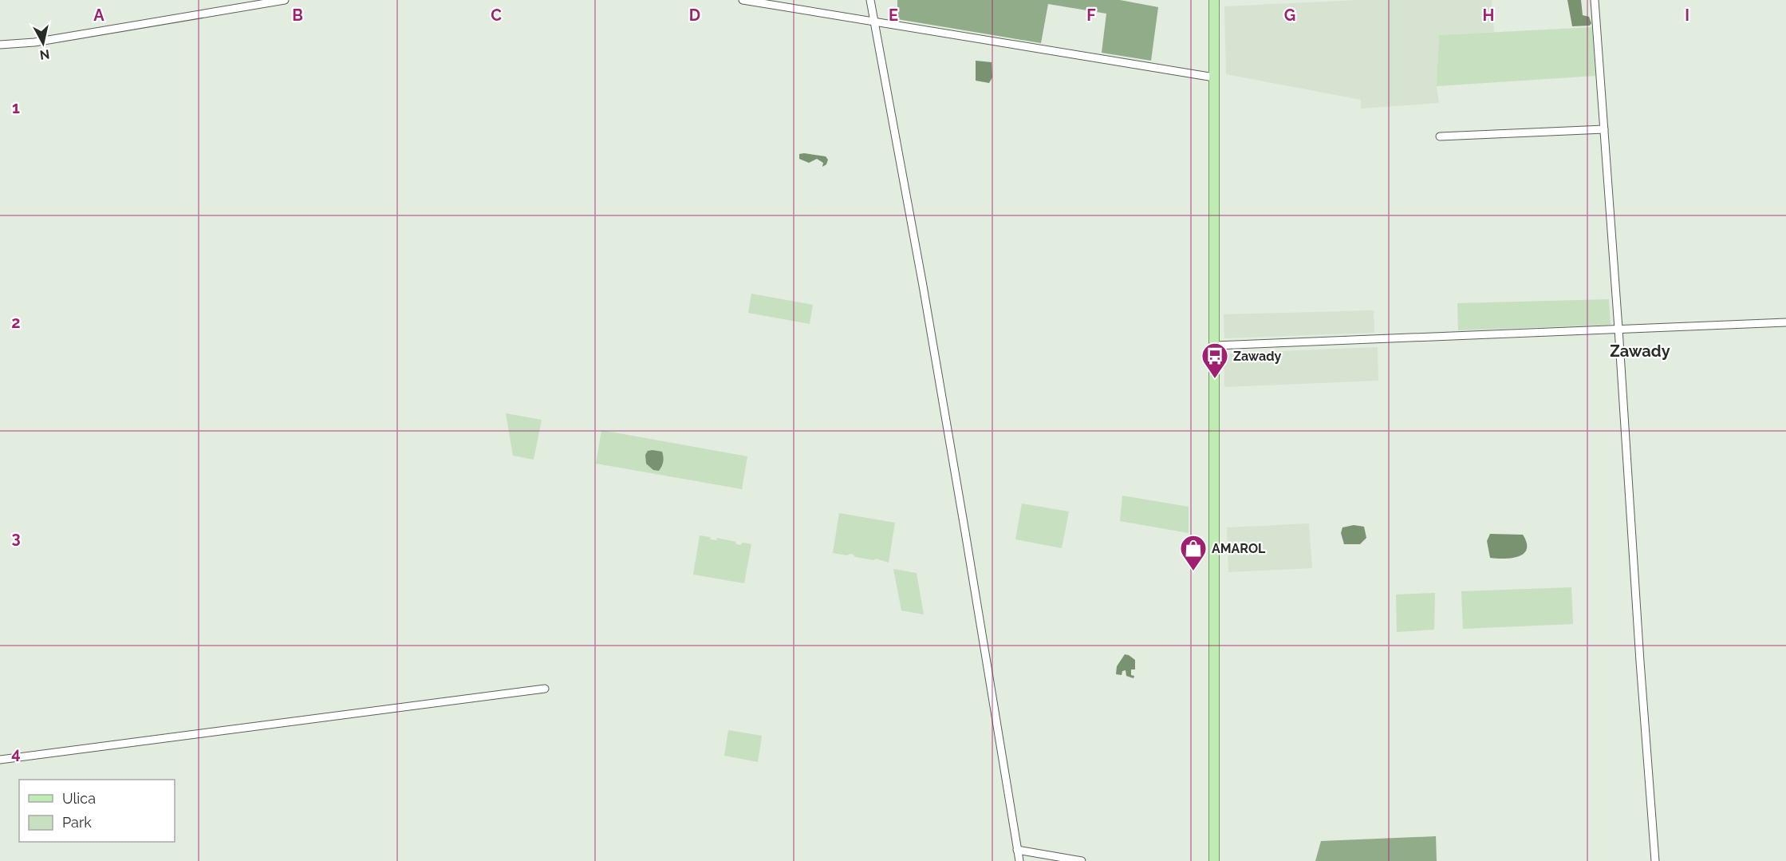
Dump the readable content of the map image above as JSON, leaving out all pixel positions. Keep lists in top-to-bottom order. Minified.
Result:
{"districts":["Zawady"],"places":{"bus stop":["Zawady"],"shop":["AMAROL"]},"legend":["Ulica","Park"],"north":"bottom","grid":{"columns":["A","B","C","D","E","F","G","H","I"],"rows":["1","2","3","4"]}}
